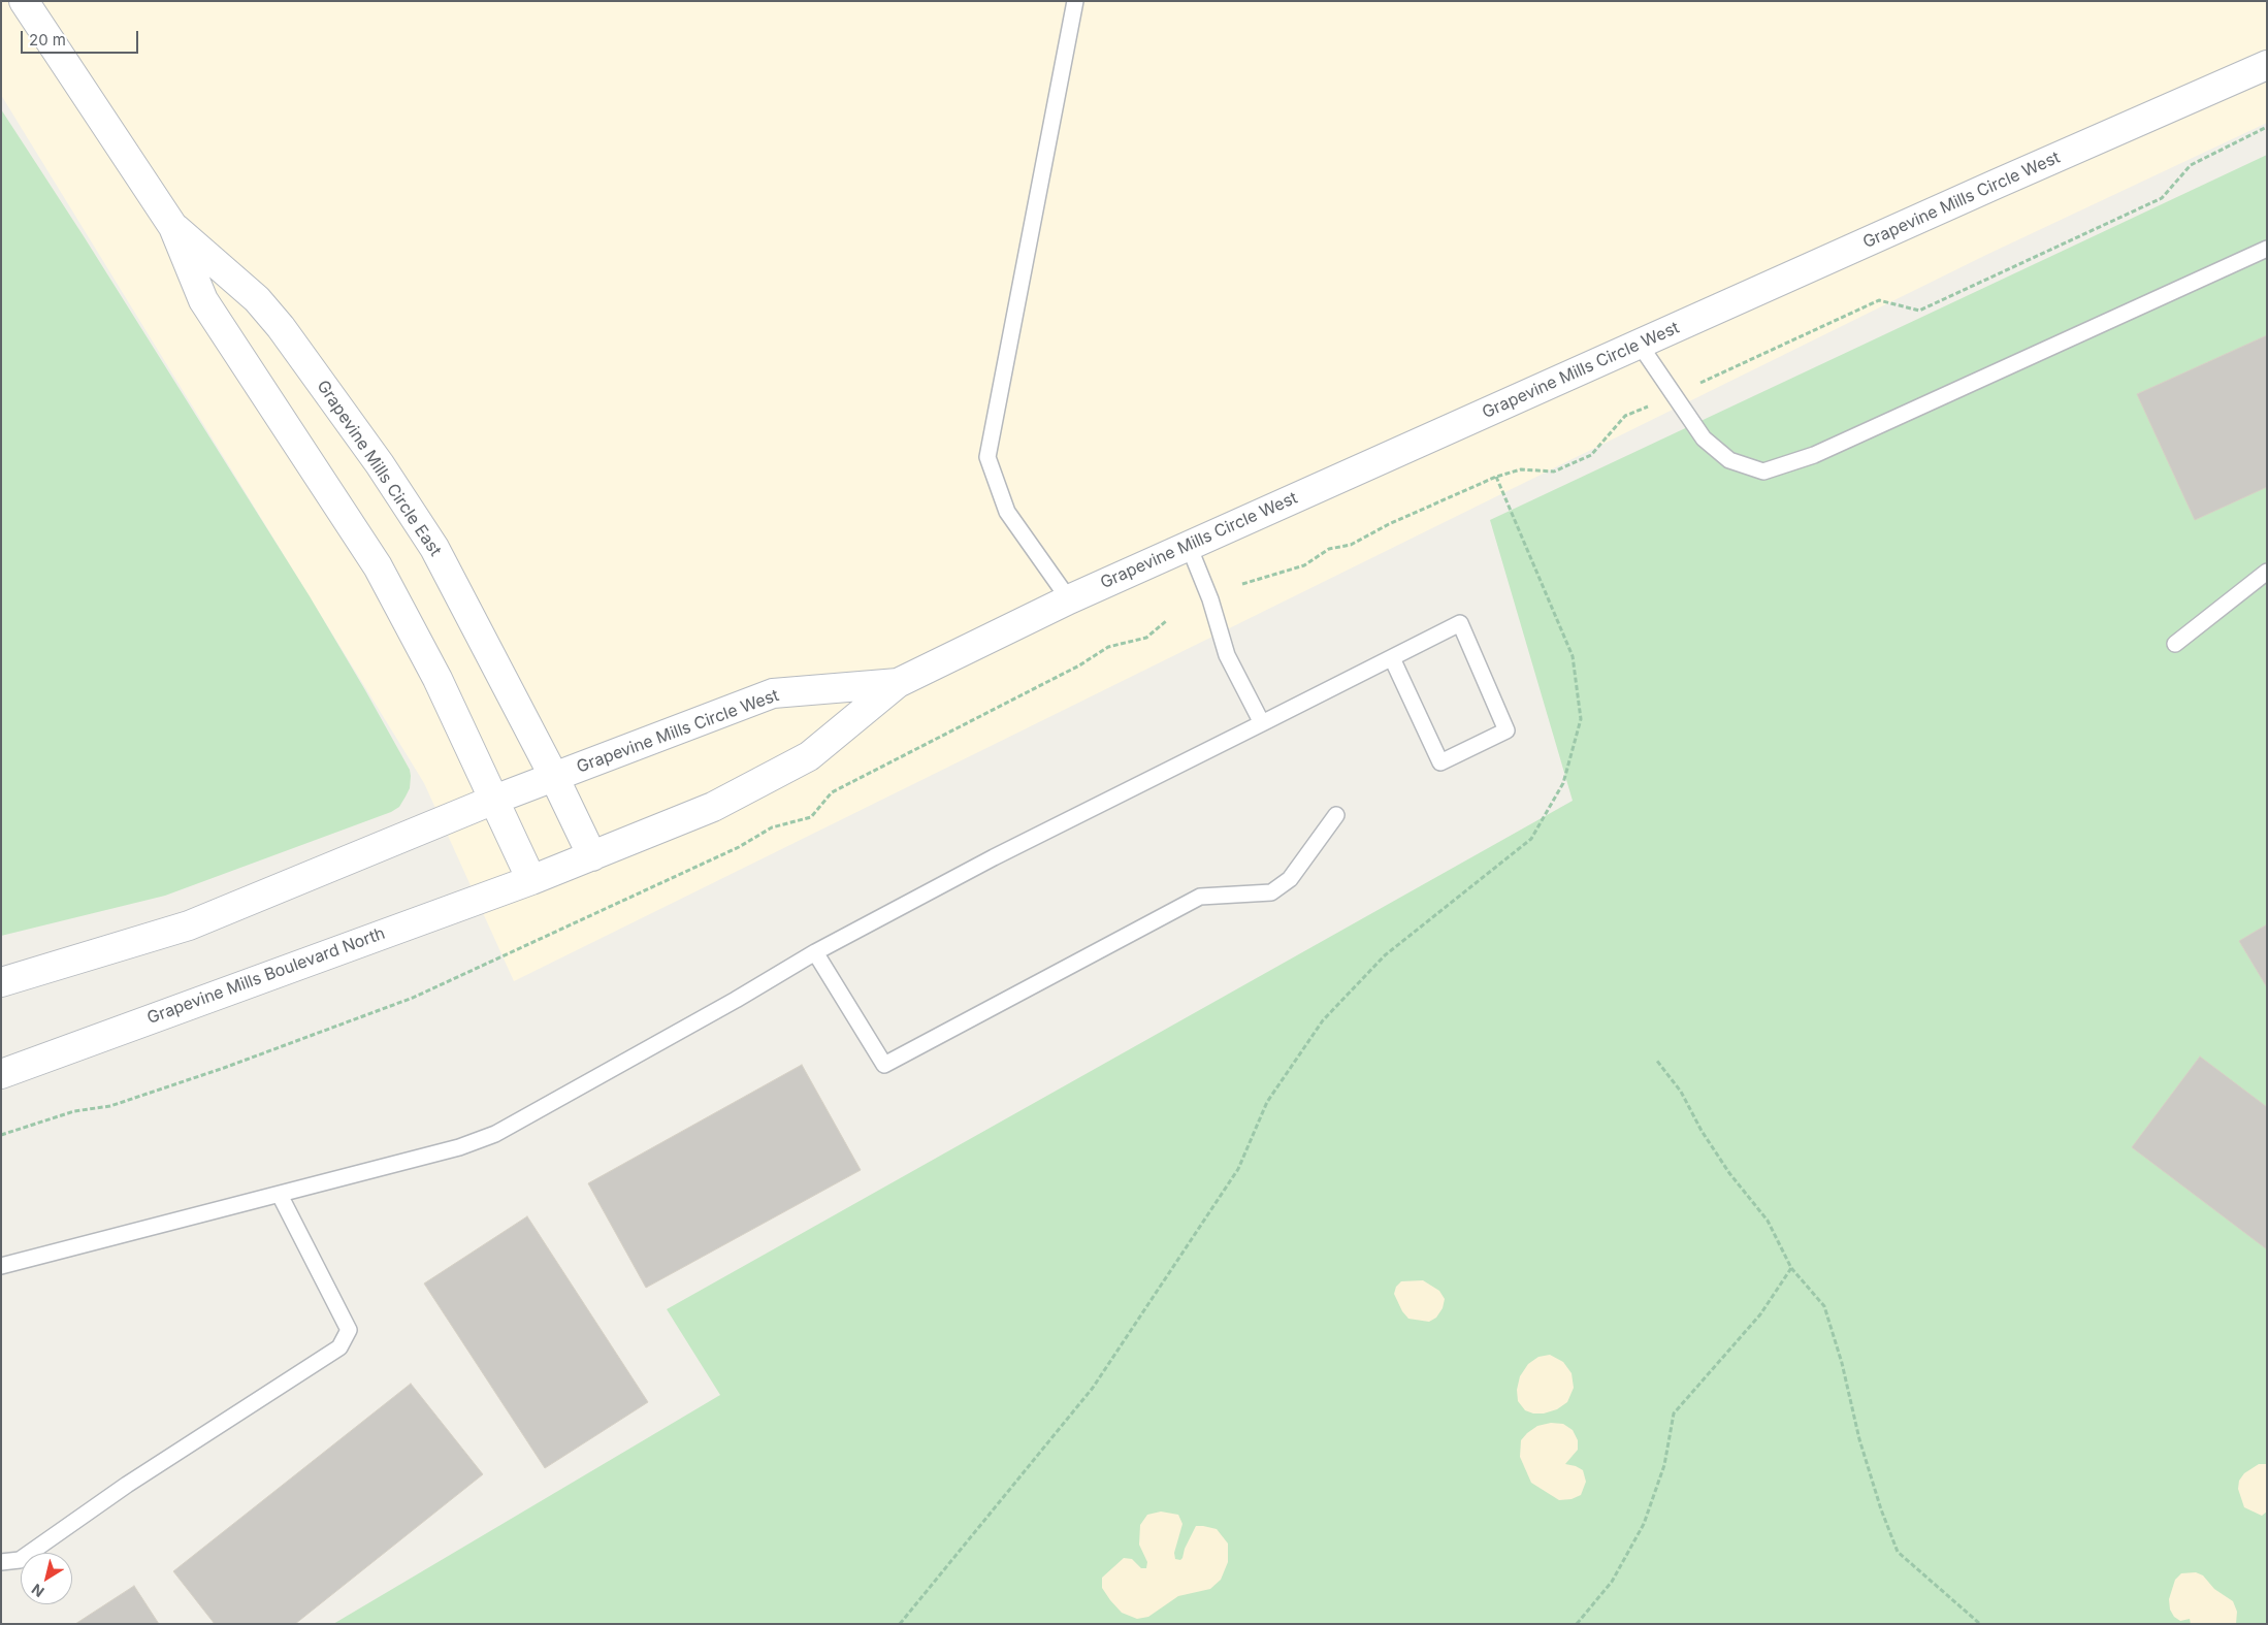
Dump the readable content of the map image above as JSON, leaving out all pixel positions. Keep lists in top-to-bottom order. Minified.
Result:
{"streets":{"street":["Grapevine Mills Circle West","Grapevine Mills Circle East","Grapevine Mills Boulevard North"]},"crossings":[["Grapevine Mills Circle West","Grapevine Mills Circle East"],["Grapevine Mills Circle West","Grapevine Mills Boulevard North"],["Grapevine Mills Circle East","Grapevine Mills Boulevard North"]],"scale_bar":"20 m","north":"bottom left"}
